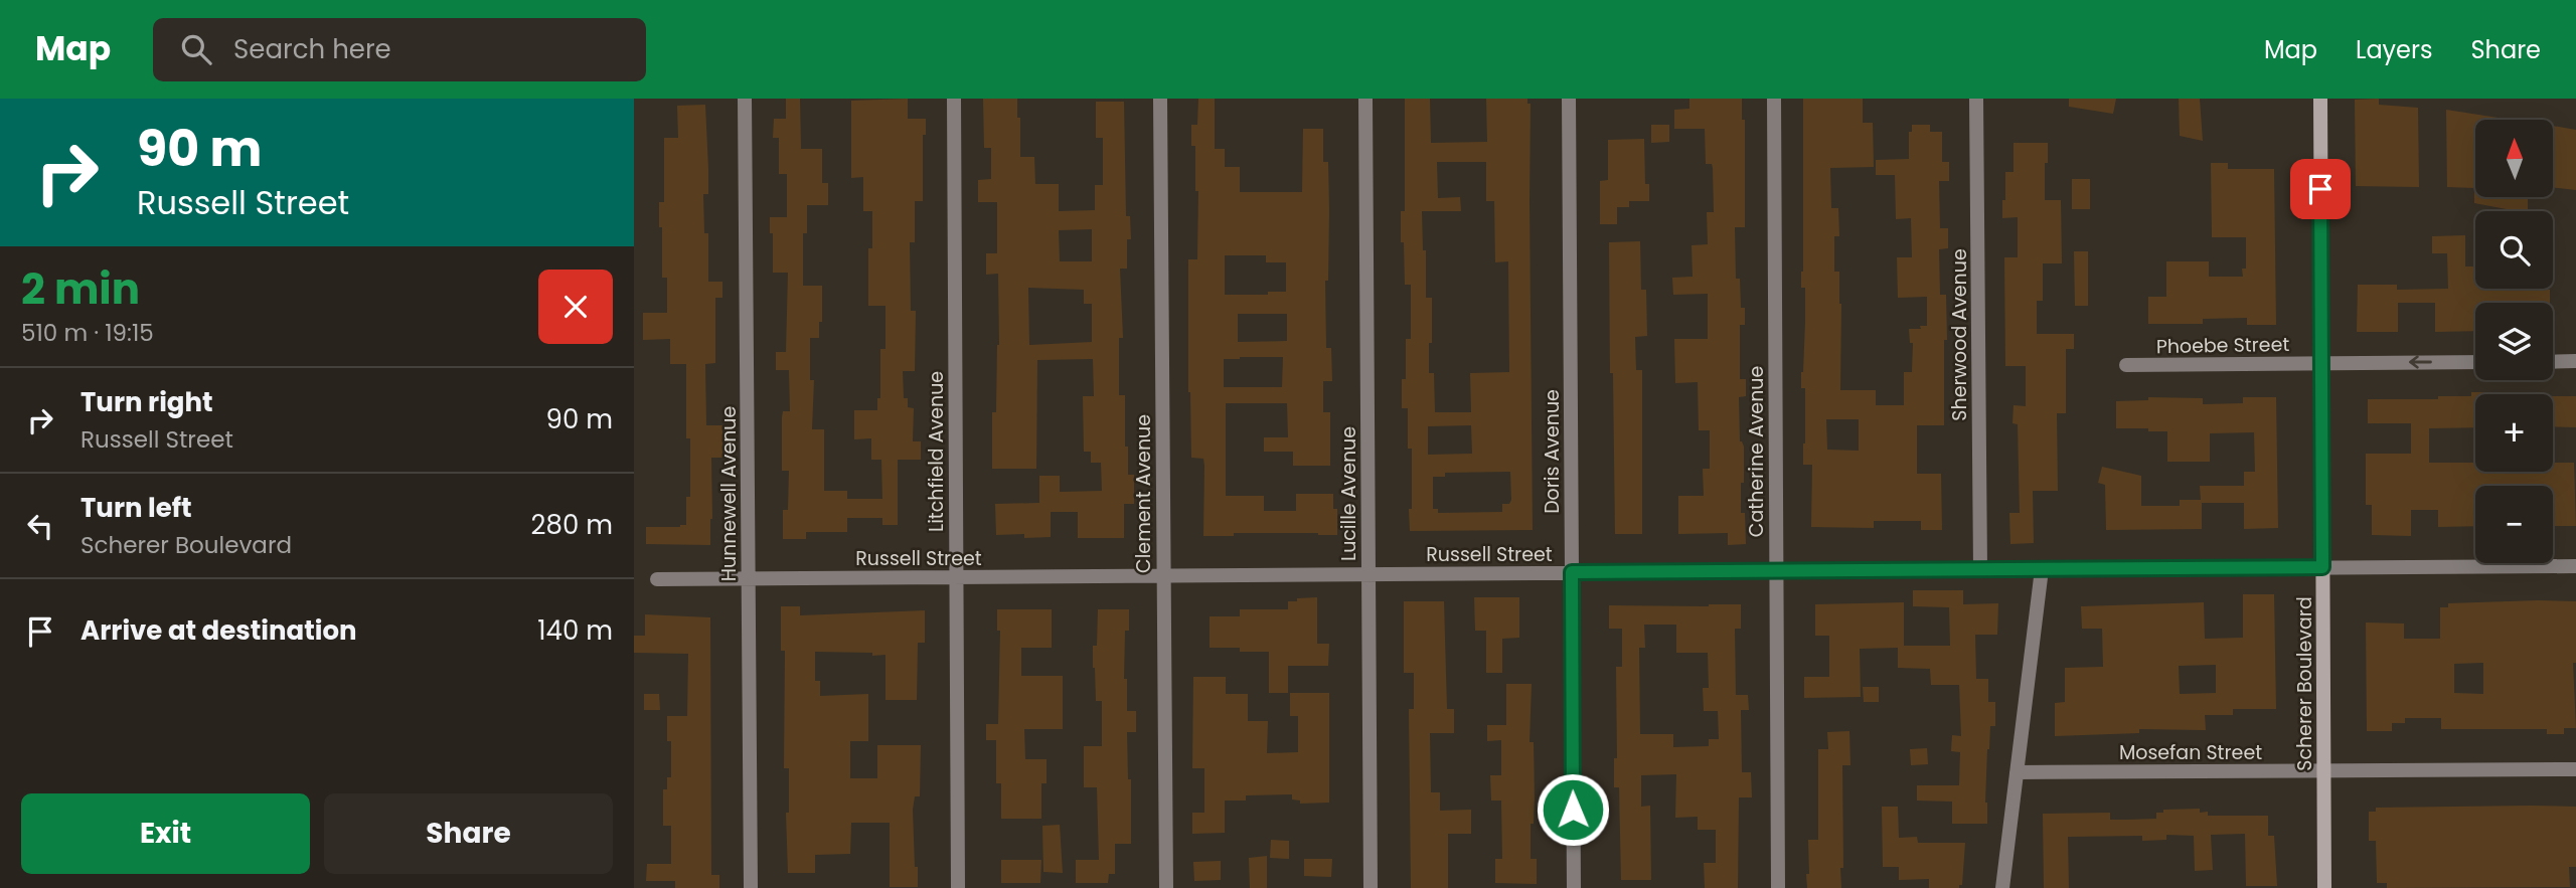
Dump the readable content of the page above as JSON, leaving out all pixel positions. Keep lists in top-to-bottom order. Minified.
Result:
{"streets":{"street":["Sherwood Avenue","Phoebe Street","Litchfield Avenue","Doris Avenue","Catherine Avenue","Hunnewell Avenue","Clement Avenue","Lucille Avenue","Russell Street","Scherer Boulevard","Mosefan Street"]},"crossings":[["Sherwood Avenue","Russell Street"],["Phoebe Street","Scherer Boulevard"],["Litchfield Avenue","Russell Street"],["Doris Avenue","Russell Street"],["Catherine Avenue","Russell Street"],["Hunnewell Avenue","Russell Street"],["Clement Avenue","Russell Street"],["Lucille Avenue","Russell Street"],["Russell Street","Scherer Boulevard"],["Scherer Boulevard","Mosefan Street"]],"one_way":["Phoebe Street"],"north":"top","page":{"header":"Map","search":"Search here","nav":["Map","Layers","Share"],"turn":["90 m","Russell Street"],"map_buttons":["+","−"],"heading":["2 min","510 m · 19:15"],"list":[{"name":"Turn right","note":"Russell Street","value":"90 m"},{"name":"Turn left","note":"Scherer Boulevard","value":"280 m"},{"name":"Arrive at destination","value":"140 m"}],"buttons":["Exit","Share"]}}
